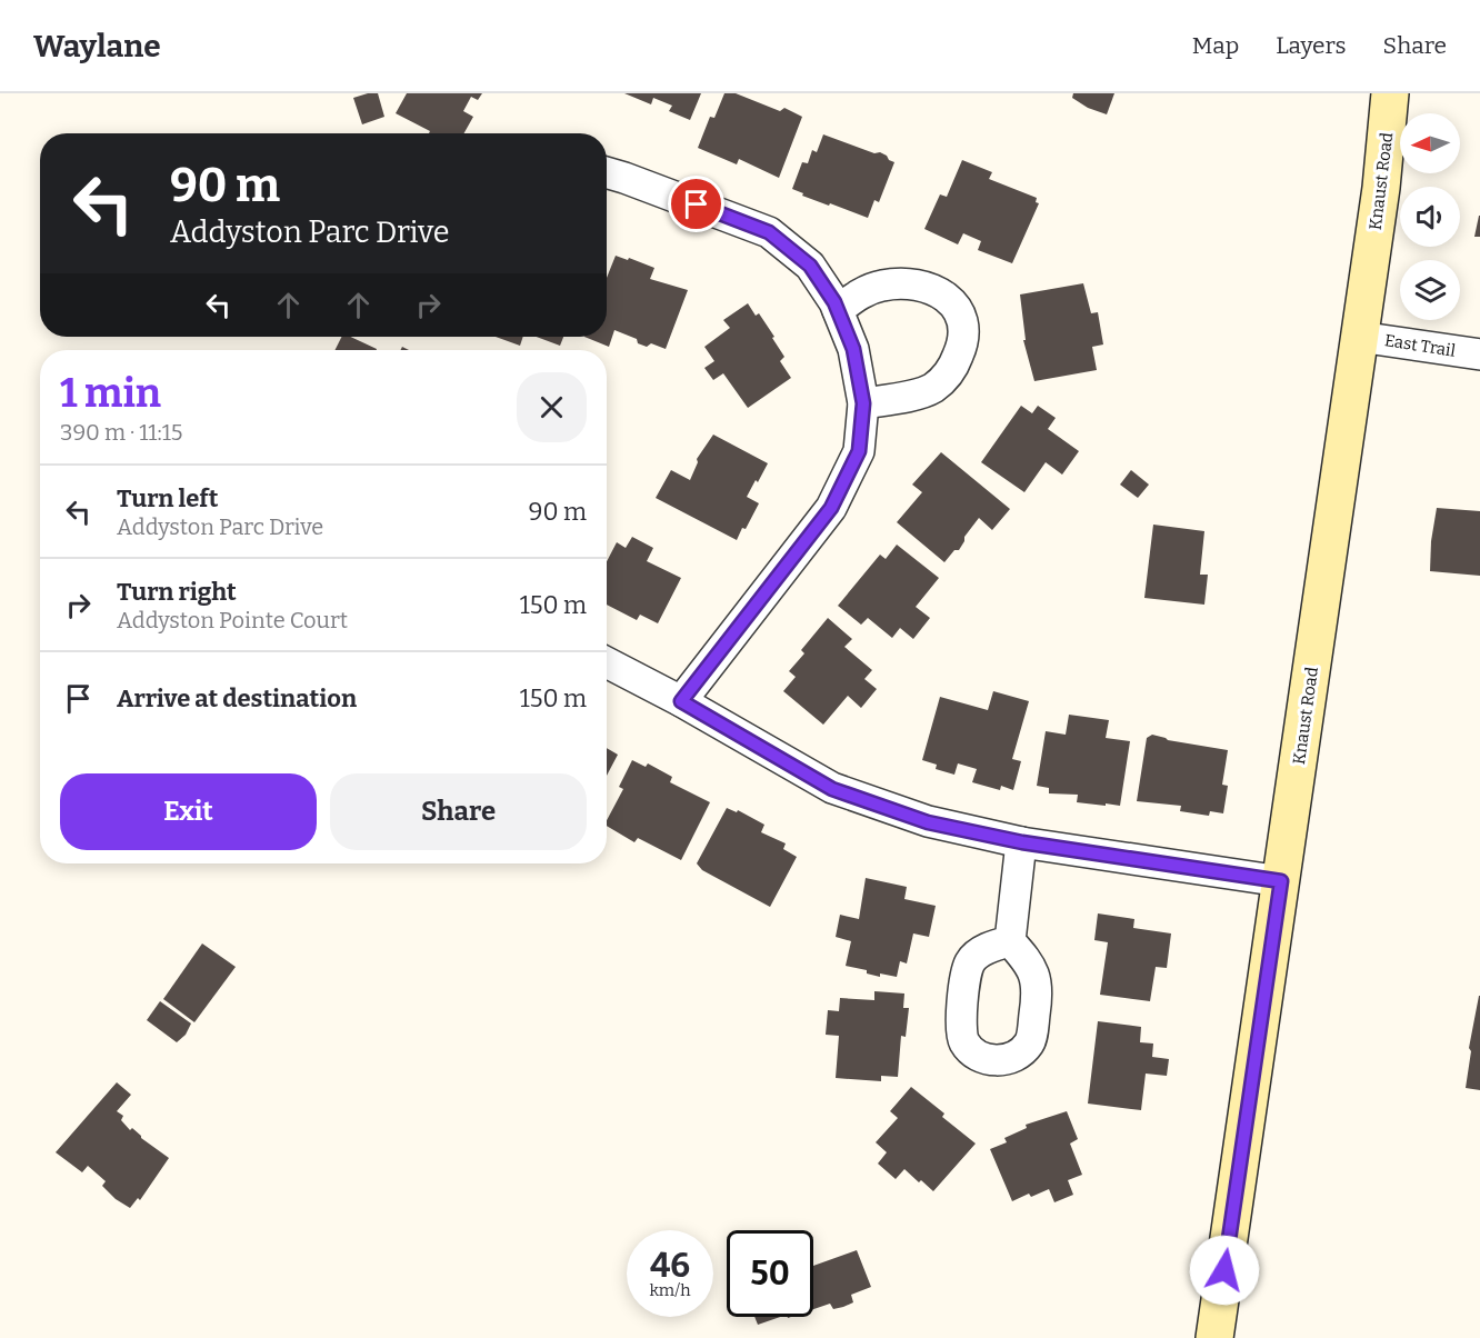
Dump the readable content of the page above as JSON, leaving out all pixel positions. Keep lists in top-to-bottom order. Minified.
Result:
{"streets":{"main road":["Knaust Road"],"street":["East Trail"]},"crossings":[["Knaust Road","East Trail"]],"north":"left","page":{"header":"Waylane","nav":["Map","Layers","Share"],"turn":["90 m","Addyston Parc Drive"],"heading":["1 min","390 m · 11:15"],"list":[{"name":"Turn left","note":"Addyston Parc Drive","value":"90 m"},{"name":"Turn right","note":"Addyston Pointe Court","value":"150 m"},{"name":"Arrive at destination","value":"150 m"}],"buttons":["Exit","Share"],"speed":"46 km/h","limit":"50"}}
